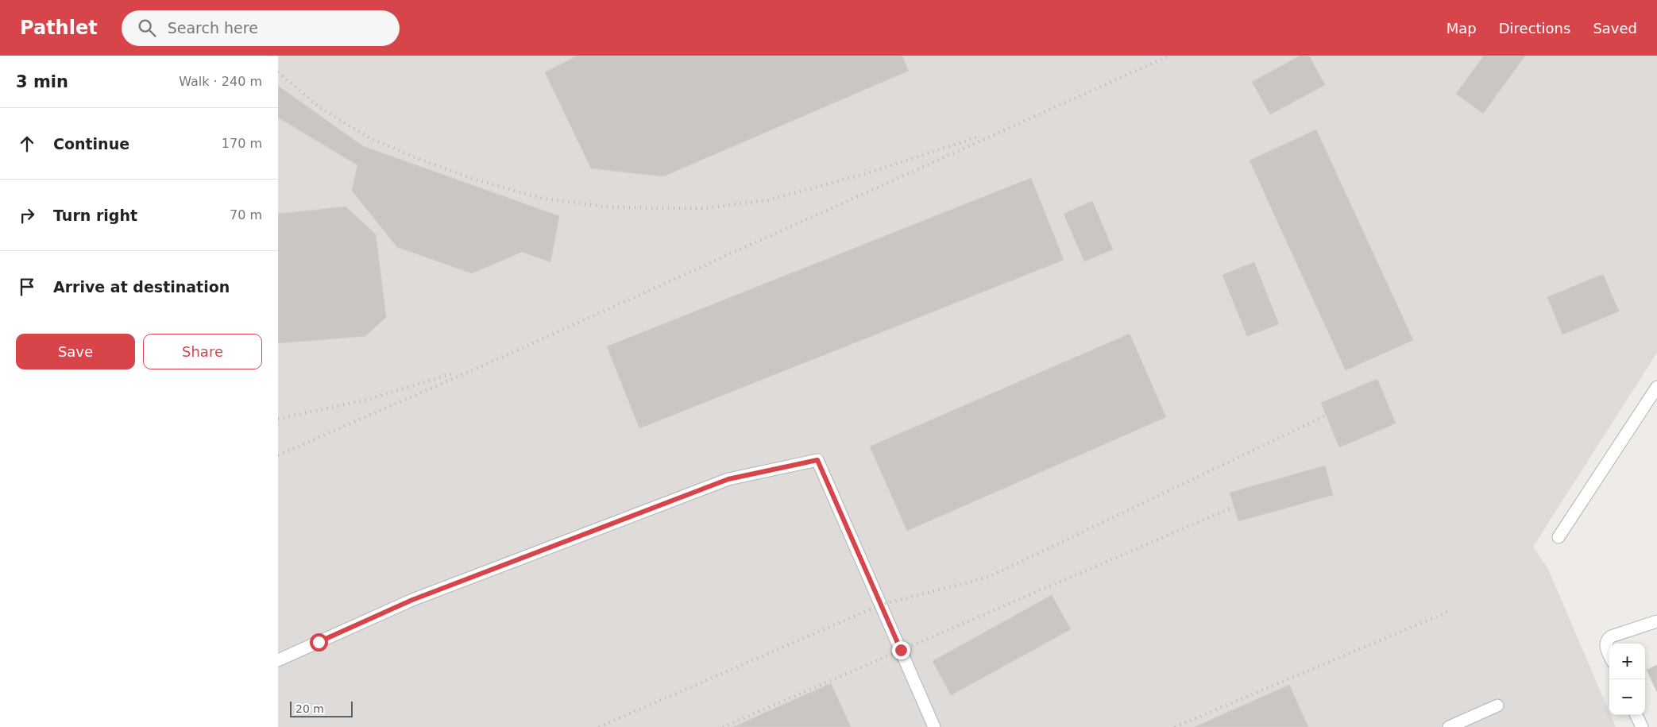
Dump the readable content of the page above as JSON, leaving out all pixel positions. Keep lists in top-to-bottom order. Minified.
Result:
{"scale_bar":"20 m","page":{"header":"Pathlet","search":"Search here","nav":["Map","Directions","Saved"],"heading":["3 min","Walk · 240 m"],"list":[["Continue","170 m"],["Turn right","70 m"],"Arrive at destination"],"buttons":["Save","Share"],"map_buttons":["+","−"],"scale":"20 m"}}
